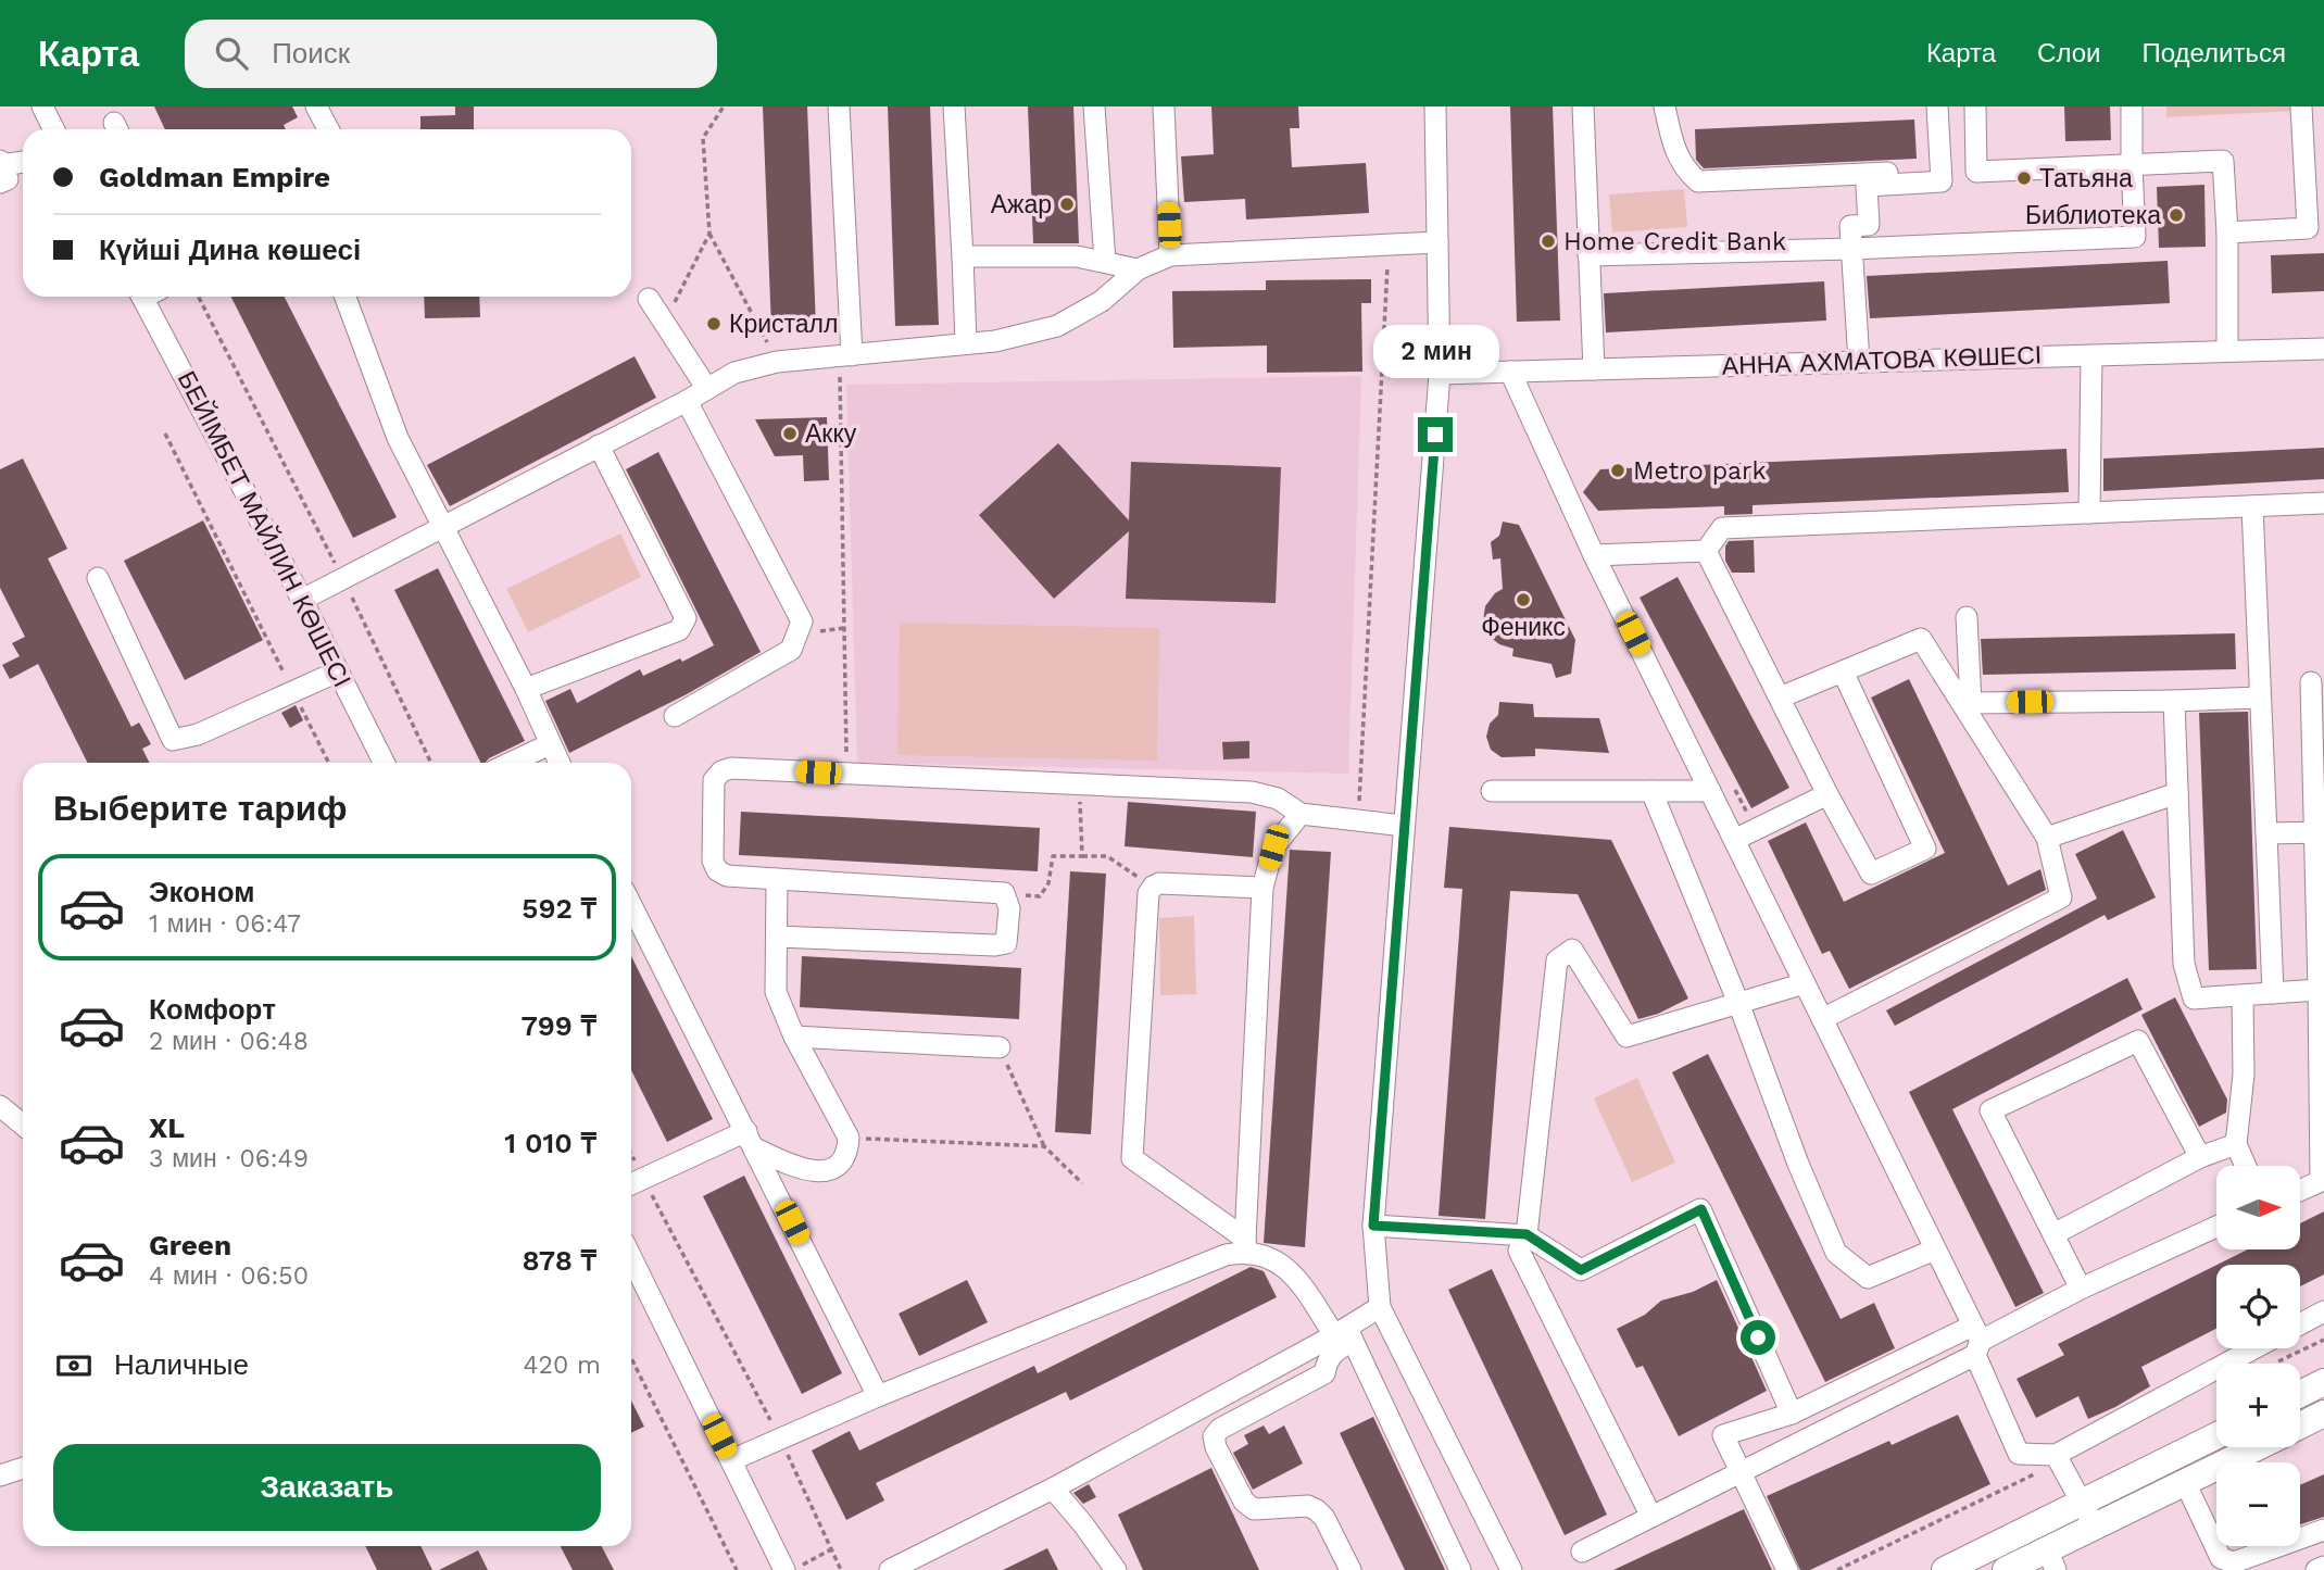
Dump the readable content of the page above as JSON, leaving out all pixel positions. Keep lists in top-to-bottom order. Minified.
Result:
{"streets":{"street":["АННА АХМАТОВА КӨШЕСІ","БЕЙІМБЕТ МАЙЛИН КӨШЕСІ"]},"places":["Татьяна","Ажар","Библиотека","Home Credit Bank","Кристалл","Акку","Metro park","Феникс"],"north":"right","page":{"header":"Карта","search":"Поиск","nav":["Карта","Слои","Поделиться"],"banner":["Goldman Empire","Күйші Дина көшесі"],"bubble":"2 мин","heading":"Выберите тариф","list":[{"name":"Эконом","note":"1 мин · 06:47","value":"592 ₸"},{"name":"Комфорт","note":"2 мин · 06:48","value":"799 ₸"},{"name":"XL","note":"3 мин · 06:49","value":"1 010 ₸"},{"name":"Green","note":"4 мин · 06:50","value":"878 ₸"}],"map_buttons":["+","−"],"pay":["Наличные","420 m"],"buttons":"Заказать"}}
